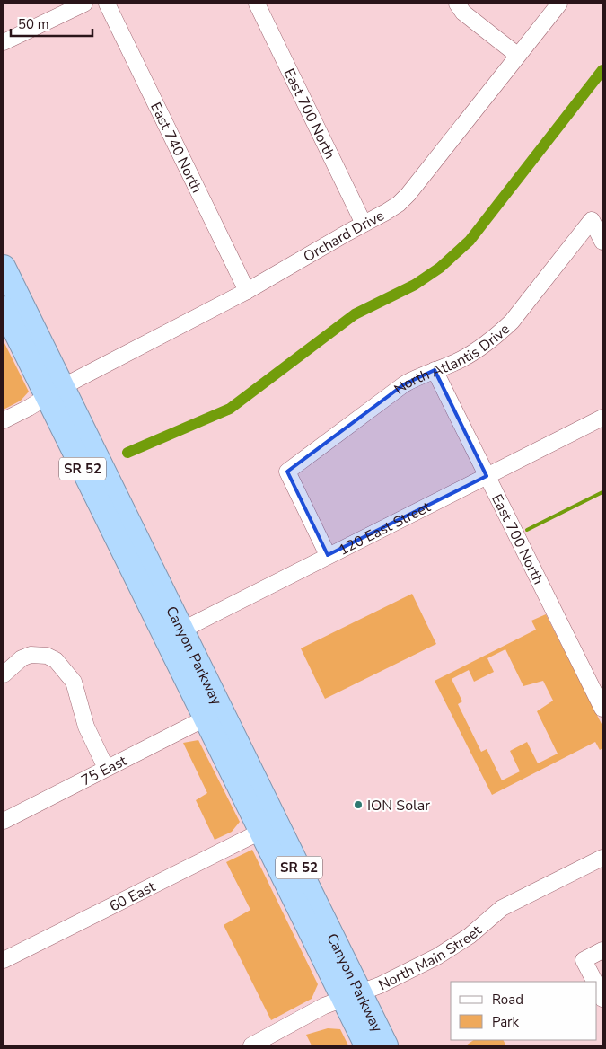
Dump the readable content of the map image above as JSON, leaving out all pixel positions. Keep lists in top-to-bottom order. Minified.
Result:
{"streets":{"highway":["SR 52","Canyon Parkway"],"street":["East 700 North","East 740 North","Orchard Drive","North Atlantis Drive","120 East Street","75 East","60 East","North Main Street"]},"crossings":[["East 700 North","Orchard Drive"],["East 700 North","North Atlantis Drive"],["East 700 North","120 East Street"],["East 740 North","Orchard Drive"],["Orchard Drive","Canyon Parkway"],["North Atlantis Drive","120 East Street"],["120 East Street","Canyon Parkway"],["Canyon Parkway","75 East"],["Canyon Parkway","60 East"],["Canyon Parkway","North Main Street"]],"places":["ION Solar"],"legend":["Road","Park"],"scale_bar":"50 m"}
